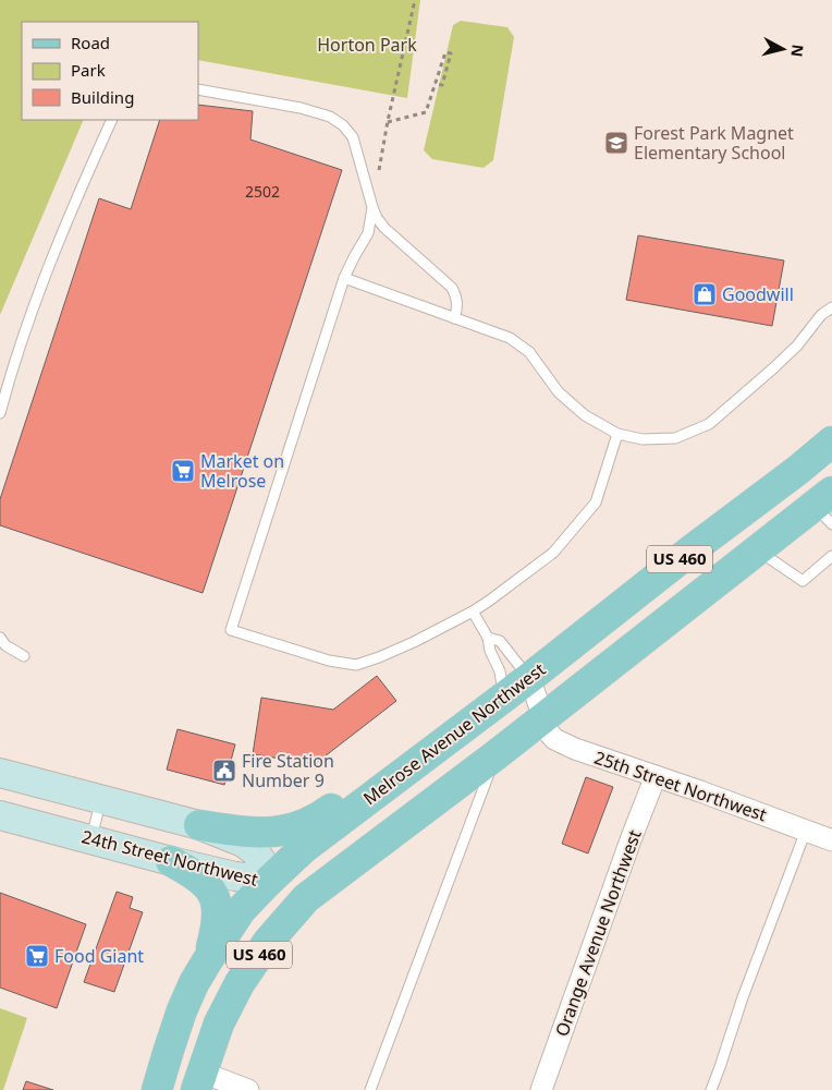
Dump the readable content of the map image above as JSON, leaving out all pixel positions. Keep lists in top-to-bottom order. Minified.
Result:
{"streets":{"main road":["US 460","Melrose Avenue Northwest","24th Street Northwest"],"street":["25th Street Northwest","Orange Avenue Northwest"]},"crossings":[["US 460","25th Street Northwest"],["Melrose Avenue Northwest","25th Street Northwest"],["Melrose Avenue Northwest","24th Street Northwest"],["25th Street Northwest","Orange Avenue Northwest"]],"parks":["Horton Park"],"places":{"school or university":["Forest Park Magnet Elementary School"],"shop":["Goodwill"],"supermarket":["Market on Melrose","Food Giant"],"public building":["Fire Station Number 9"]},"house_numbers":["2502"],"legend":["Road","Park","Building"],"north":"right"}
